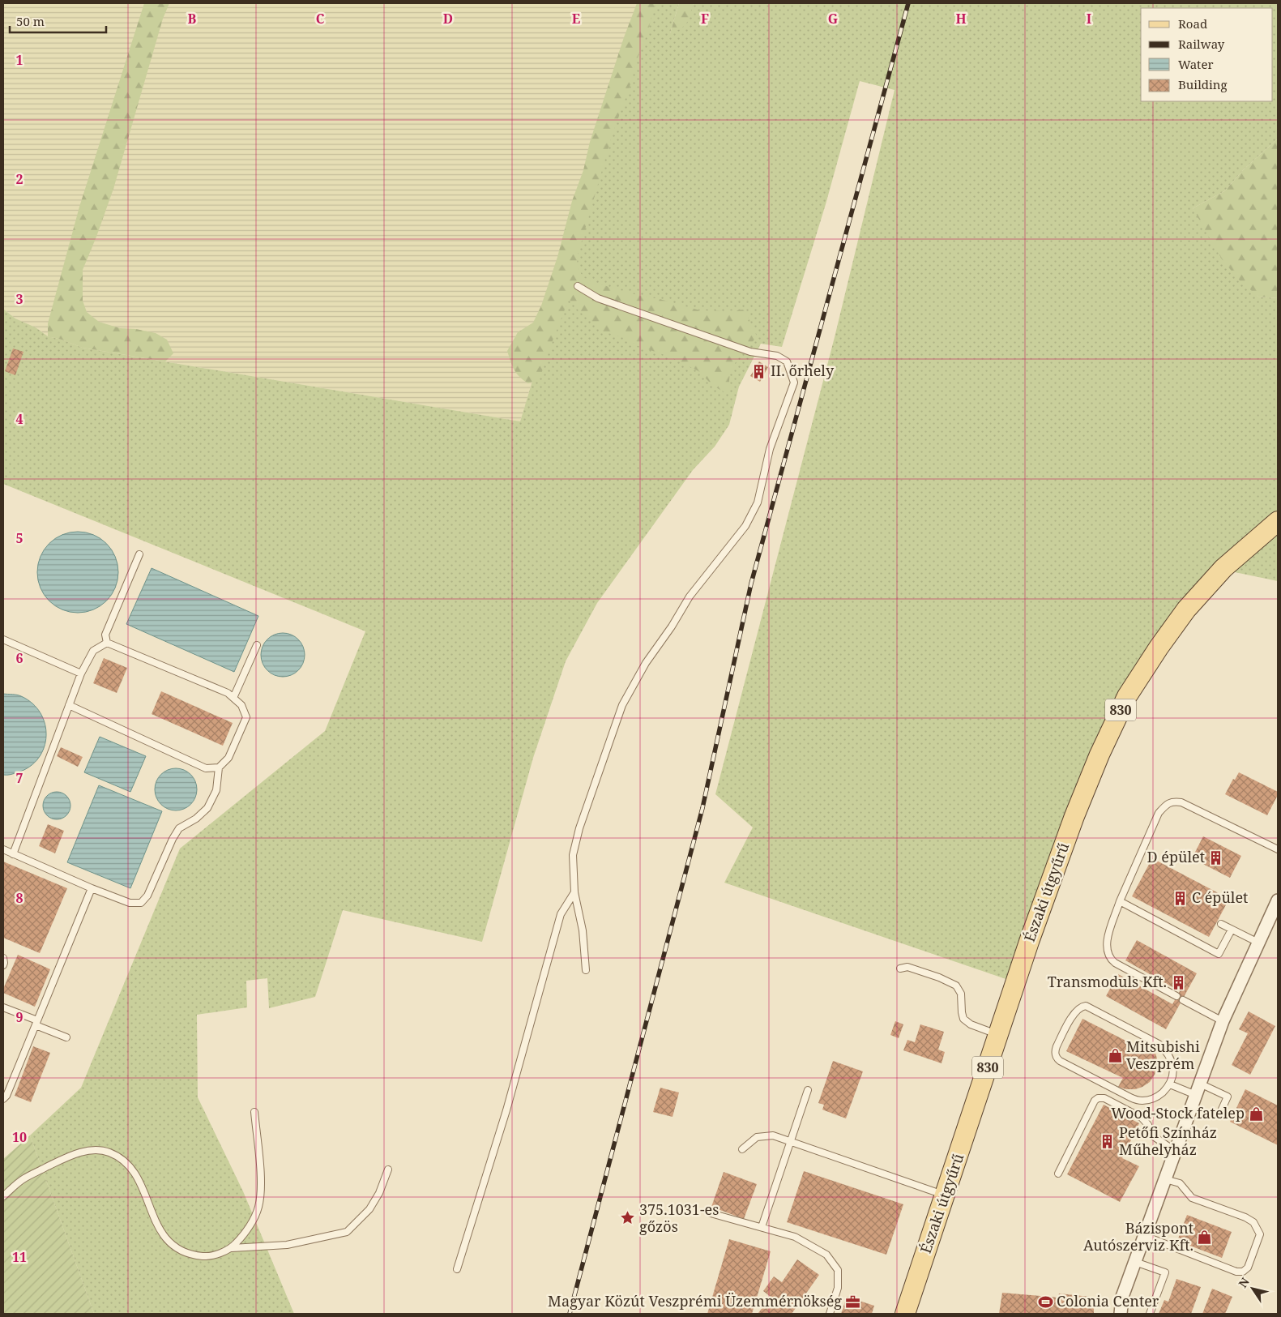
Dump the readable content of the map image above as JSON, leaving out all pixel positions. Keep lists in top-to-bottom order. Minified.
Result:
{"streets":{"main road":["830","Északi útgyűrű"]},"places":{"building":["II. őrhely","D épület","C épület","Transmoduls Kft.","Petőfi Színház Műhelyház"],"shop":["Mitsubishi Veszprém","Wood-Stock fatelep","Bázispont Autószerviz Kft."],"place":["375.1031-es gőzös"],"office":["Magyar Közút Veszprémi Üzemmérnökség"],"sports":["Colonia Center"]},"legend":["Road","Railway","Water","Building"],"scale_bar":"50 m","north":"top left","grid":{"columns":["B","C","D","E","F","G","H","I"],"rows":["1","2","3","4","5","6","7","8","9","10","11"]}}
